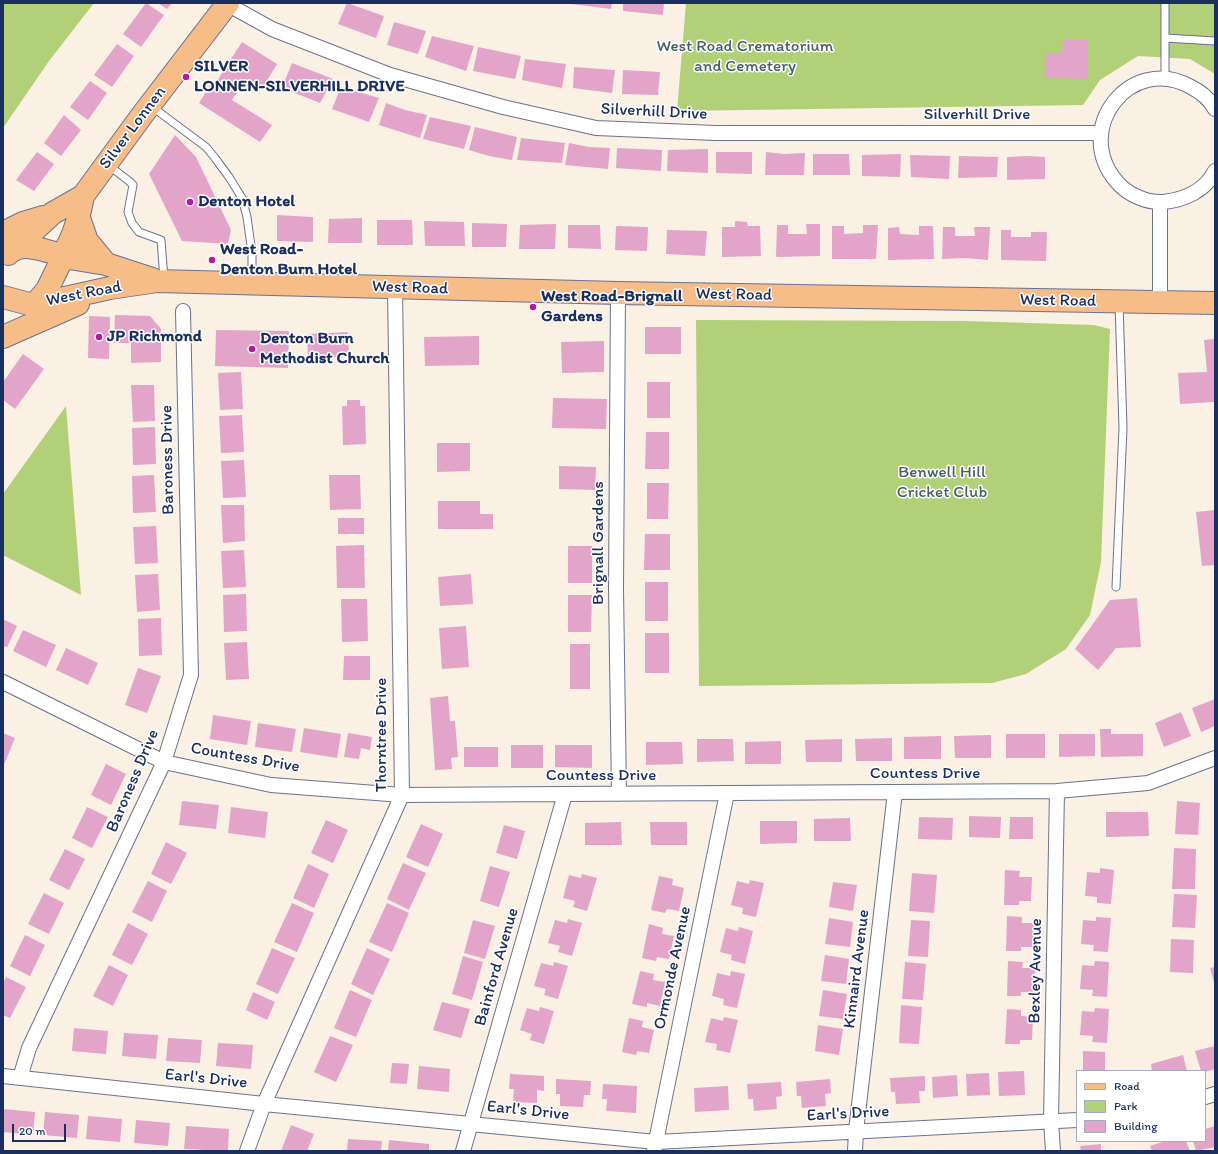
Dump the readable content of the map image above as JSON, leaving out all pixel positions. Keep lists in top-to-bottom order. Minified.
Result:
{"streets":{"main road":["Silver Lonnen","West Road"],"street":["Silverhill Drive","Baroness Drive","Brignall Gardens","Thorntree Drive","Countess Drive","Bainford Avenue","Ormonde Avenue","Kinnaird Avenue","Bexley Avenue","Earl's Drive"]},"crossings":[["Silverhill Drive","Silver Lonnen"],["Silver Lonnen","West Road"],["West Road","Brignall Gardens"],["West Road","Thorntree Drive"],["Baroness Drive","Countess Drive"],["Baroness Drive","Earl's Drive"],["Brignall Gardens","Countess Drive"],["Thorntree Drive","Countess Drive"],["Thorntree Drive","Earl's Drive"],["Countess Drive","Bainford Avenue"],["Countess Drive","Ormonde Avenue"],["Countess Drive","Kinnaird Avenue"],["Countess Drive","Bexley Avenue"],["Bainford Avenue","Earl's Drive"],["Ormonde Avenue","Earl's Drive"],["Kinnaird Avenue","Earl's Drive"],["Bexley Avenue","Earl's Drive"]],"parks":["West Road Crematorium and Cemetery","Benwell Hill Cricket Club"],"places":["SILVER LONNEN-SILVERHILL DRIVE","Denton Hotel","West Road- Denton Burn Hotel","West Road-Brignall Gardens","JP Richmond","Denton Burn Methodist Church"],"legend":["Road","Park","Building"],"scale_bar":"20 m"}
